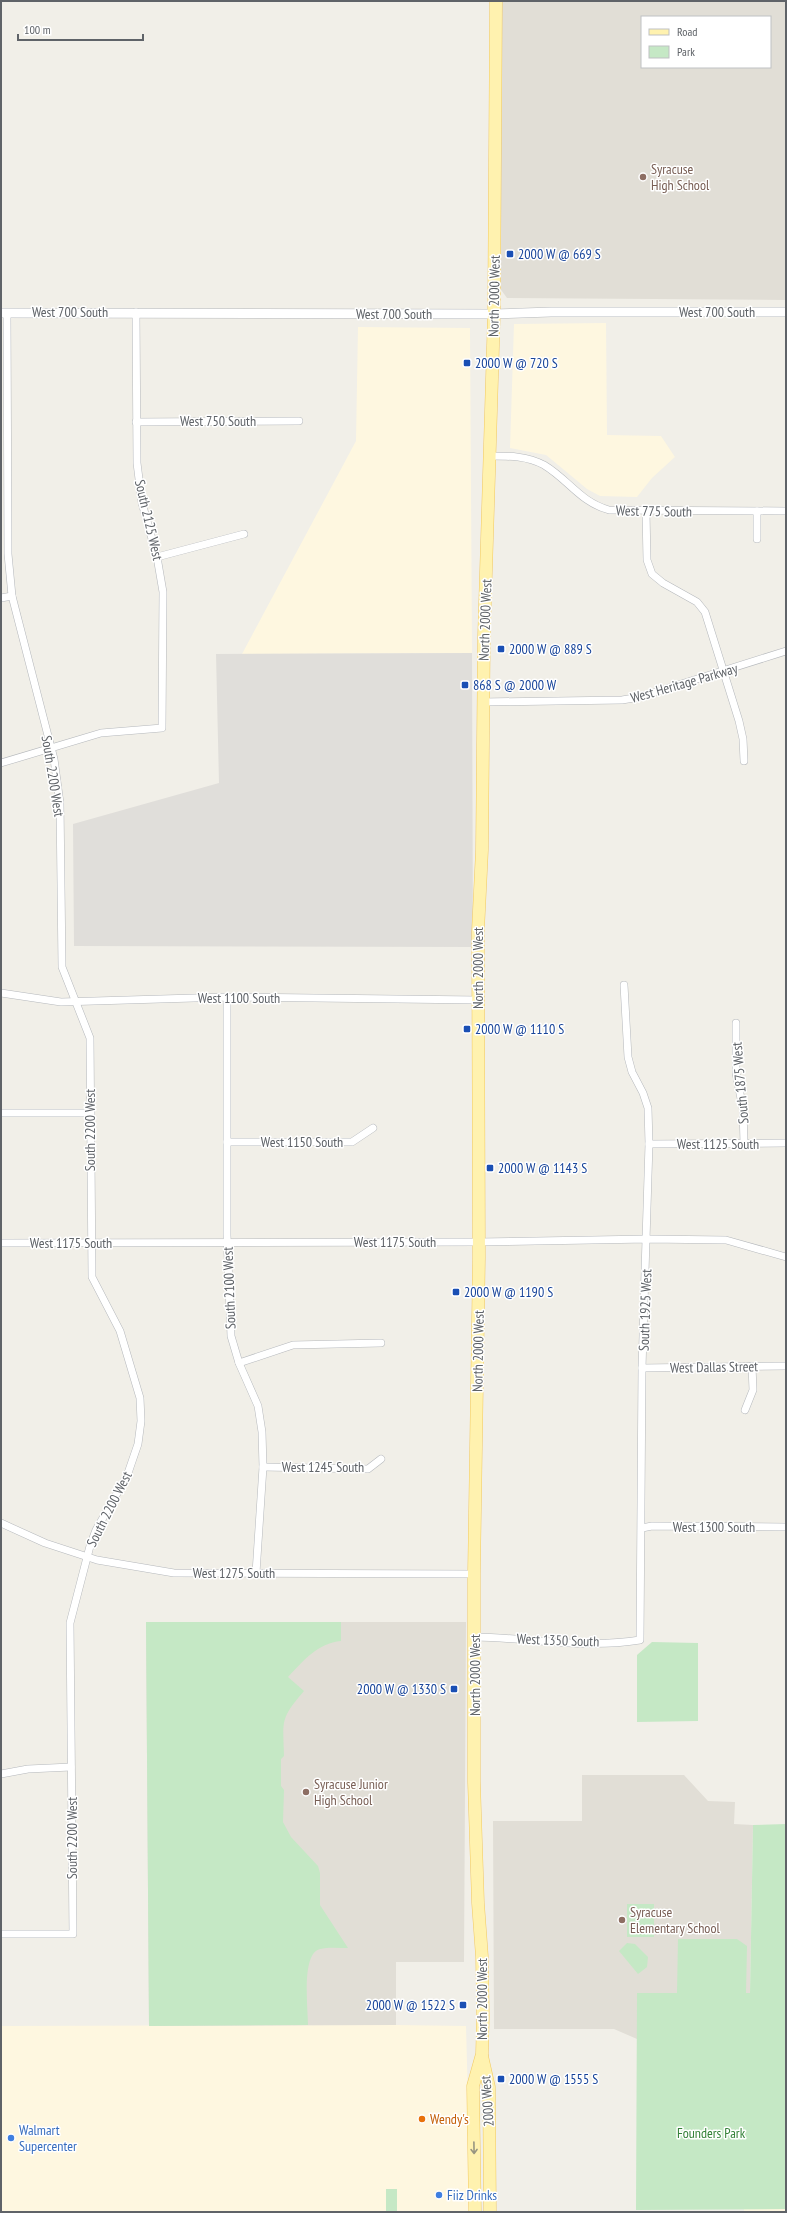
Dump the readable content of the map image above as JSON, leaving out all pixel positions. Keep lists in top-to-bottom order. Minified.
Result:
{"streets":{"main road":["North 2000 West","2000 West"],"street":["West 700 South","West 750 South","West 775 South","South 2125 West","West Heritage Parkway","South 2200 West","West 1100 South","South 1875 West","West 1150 South","West 1125 South","West 1175 South","South 2100 West","South 1925 West","West Dallas Street","West 1245 South","West 1300 South","West 1275 South","West 1350 South"]},"crossings":[["North 2000 West","West 700 South"],["North 2000 West","West 775 South"],["North 2000 West","West Heritage Parkway"],["North 2000 West","West 1100 South"],["North 2000 West","West 1175 South"],["North 2000 West","West 1275 South"],["North 2000 West","West 1350 South"],["North 2000 West","2000 West"],["West 700 South","South 2125 West"],["West 700 South","South 2200 West"],["West 750 South","South 2125 West"],["South 2125 West","South 2200 West"],["South 2200 West","West 1100 South"],["South 2200 West","West 1175 South"],["South 2200 West","West 1275 South"],["West 1100 South","South 2100 West"],["South 1875 West","West 1125 South"],["West 1150 South","South 2100 West"],["West 1125 South","South 1925 West"],["West 1175 South","South 2100 West"],["West 1175 South","South 1925 West"],["South 2100 West","West 1245 South"],["South 2100 West","West 1275 South"],["South 1925 West","West Dallas Street"],["South 1925 West","West 1300 South"],["South 1925 West","West 1350 South"]],"parks":["Founders Park"],"places":{"other":["Syracuse High School","Syracuse Junior High School","Syracuse Elementary School","Wendy's","Walmart Supercenter","Fiiz Drinks"],"transit":["2000 W @ 669 S","2000 W @ 720 S","2000 W @ 889 S","868 S @ 2000 W","2000 W @ 1110 S","2000 W @ 1143 S","2000 W @ 1190 S","2000 W @ 1330 S","2000 W @ 1522 S","2000 W @ 1555 S"]},"legend":["Road","Park"],"scale_bar":"100 m"}
